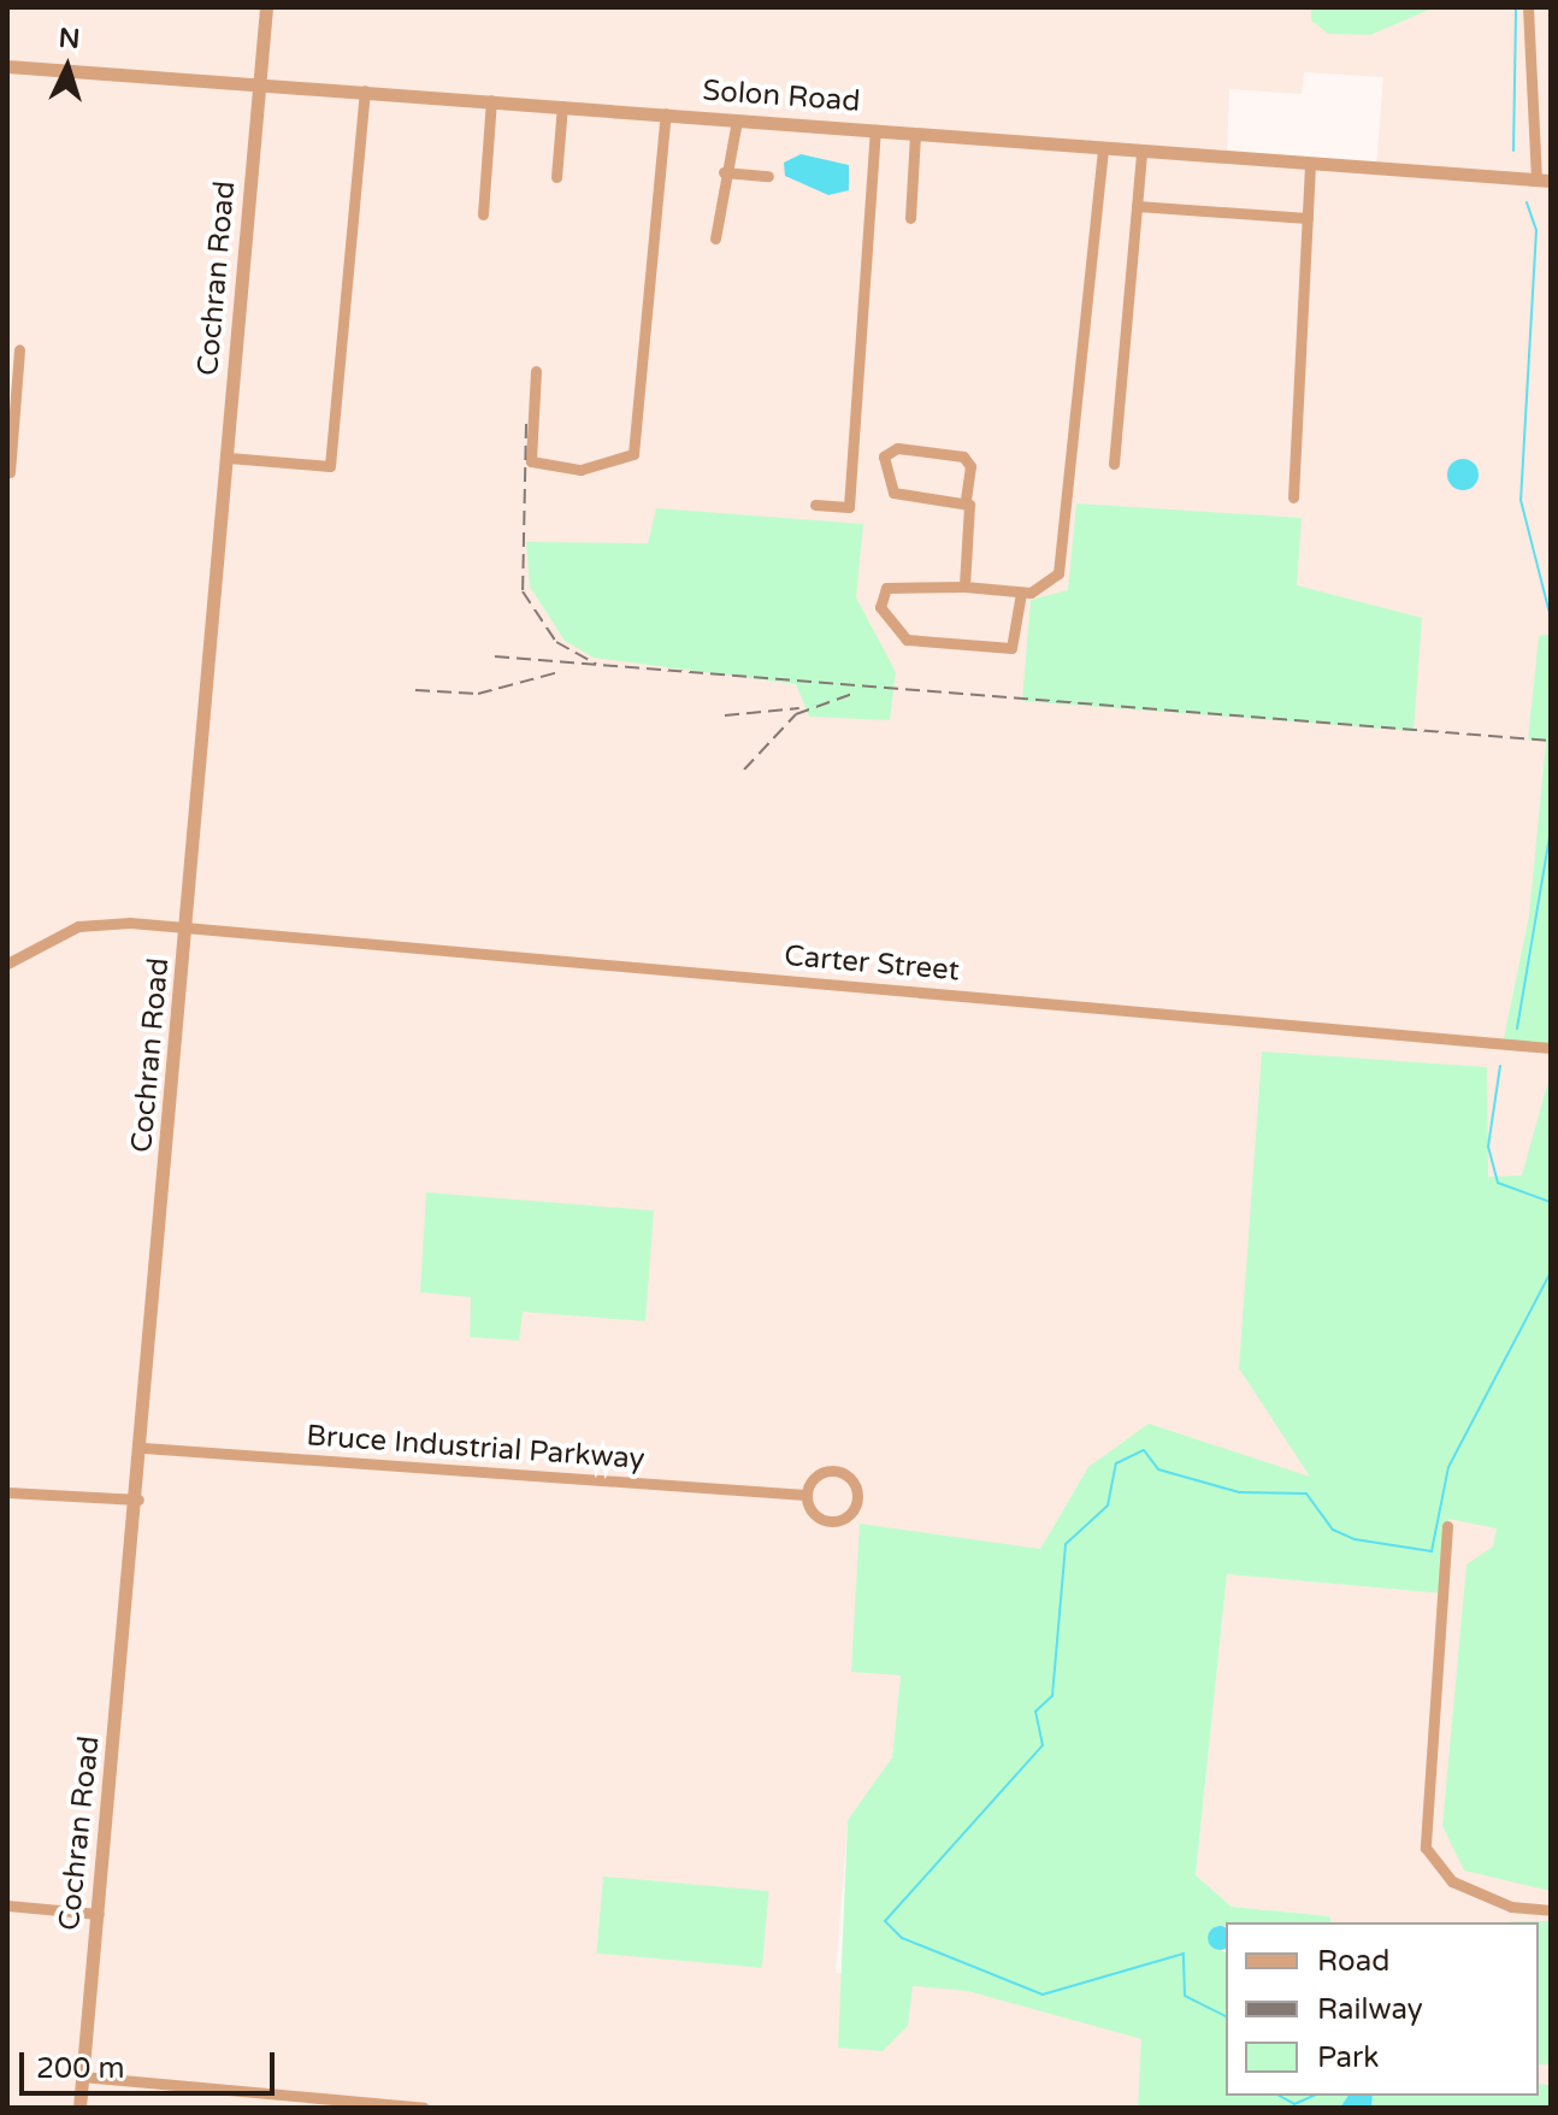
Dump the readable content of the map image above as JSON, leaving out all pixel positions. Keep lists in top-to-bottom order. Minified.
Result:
{"streets":{"street":["Solon Road","Cochran Road","Carter Street","Bruce Industrial Parkway"]},"crossings":[["Solon Road","Cochran Road"],["Cochran Road","Carter Street"],["Cochran Road","Bruce Industrial Parkway"]],"legend":["Road","Railway","Park"],"scale_bar":"200 m","north":"top"}
